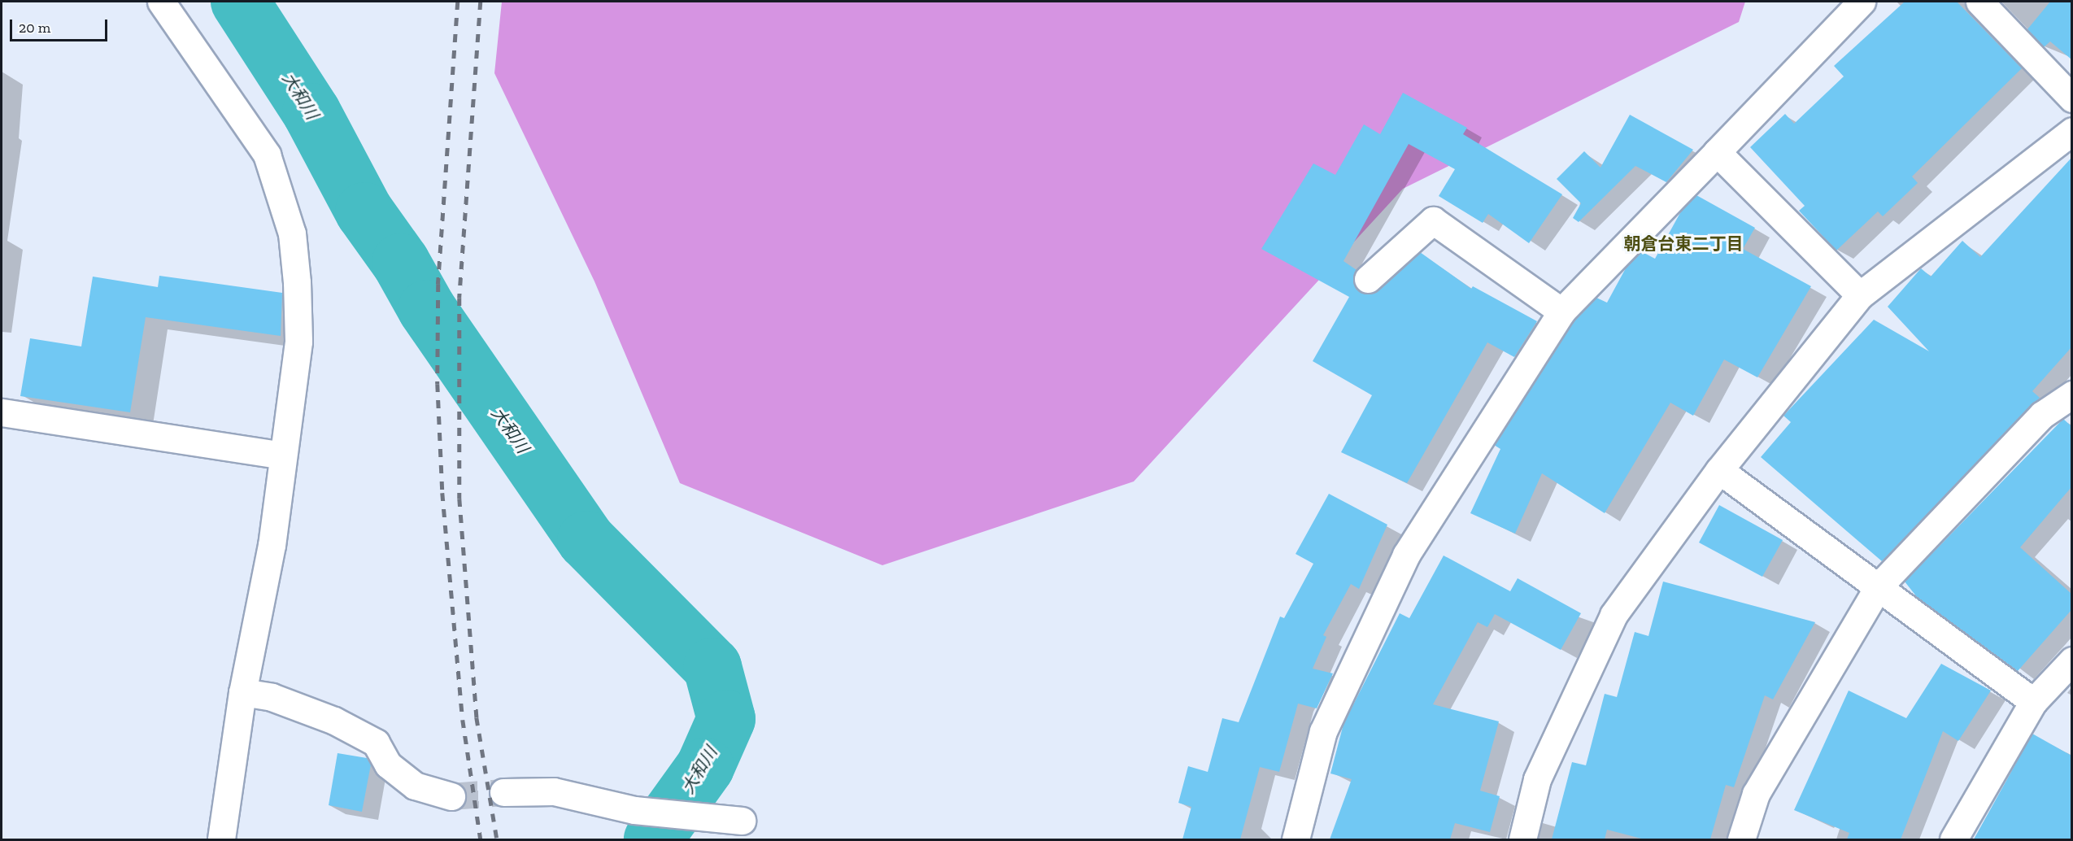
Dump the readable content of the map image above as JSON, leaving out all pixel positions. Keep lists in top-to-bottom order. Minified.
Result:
{"districts":["朝倉台東二丁目"],"water":["大和川"],"scale_bar":"20 m"}
